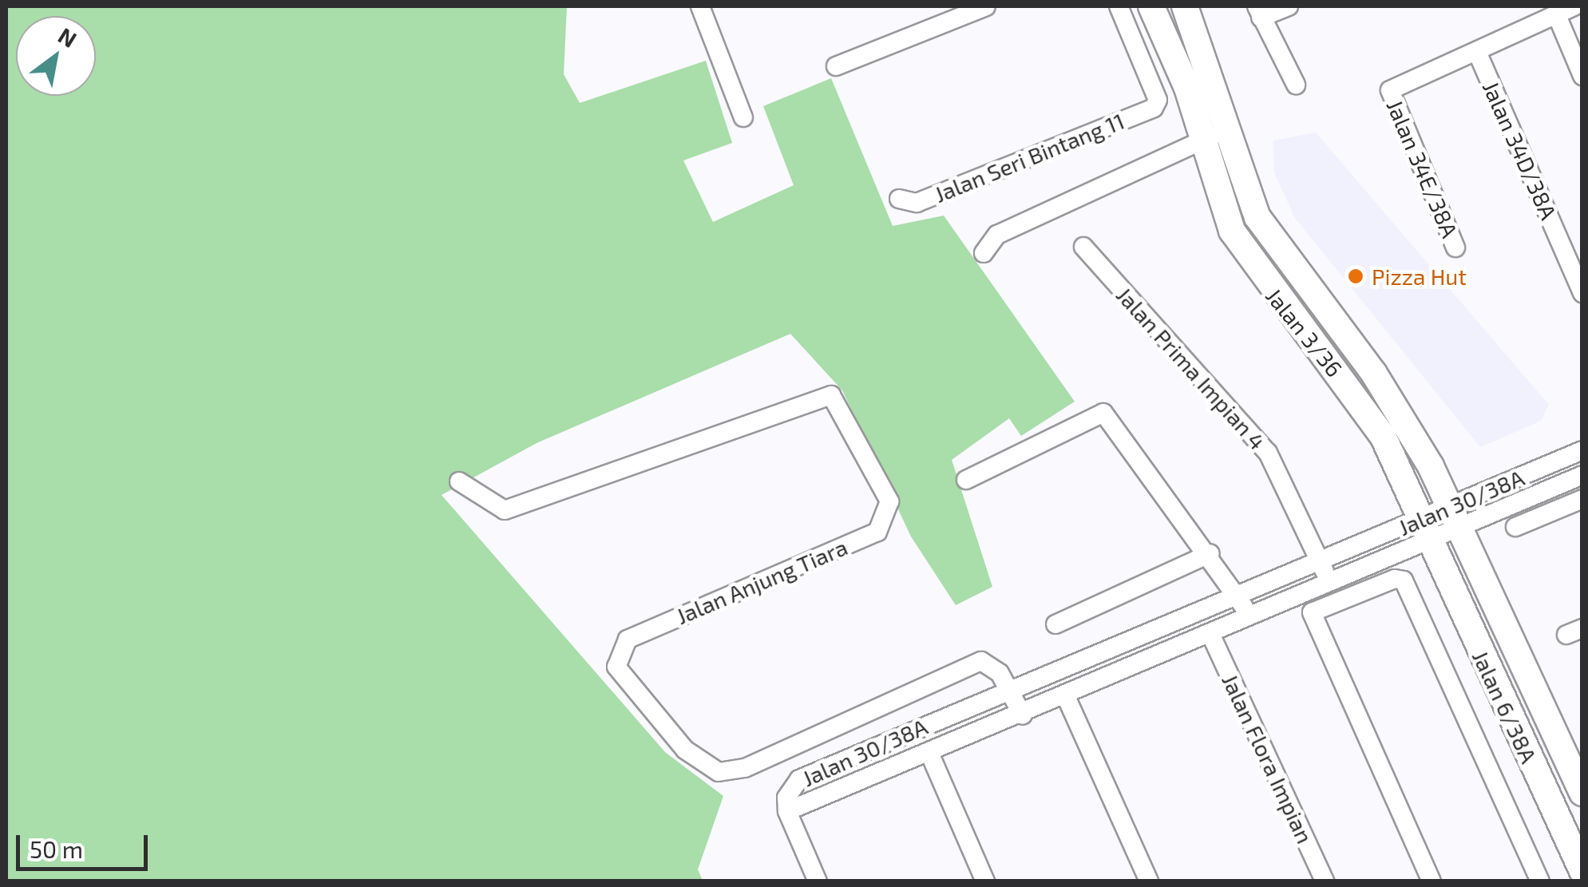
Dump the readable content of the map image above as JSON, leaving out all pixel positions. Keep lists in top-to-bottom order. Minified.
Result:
{"streets":{"street":["Jalan 34D/38A","Jalan Seri Bintang 11","Jalan 34E/38A","Jalan 3/36","Jalan Prima Impian 4","Jalan 30/38A","Jalan Anjung Tiara","Jalan 6/38A","Jalan Flora Impian"]},"crossings":[["Jalan 34D/38A","Jalan 34E/38A"],["Jalan 3/36","Jalan 30/38A"],["Jalan 3/36","Jalan 6/38A"],["Jalan Prima Impian 4","Jalan 30/38A"],["Jalan 30/38A","Jalan Anjung Tiara"],["Jalan 30/38A","Jalan 6/38A"],["Jalan 30/38A","Jalan Flora Impian"]],"places":["Pizza Hut"],"scale_bar":"50 m","north":"top right"}
